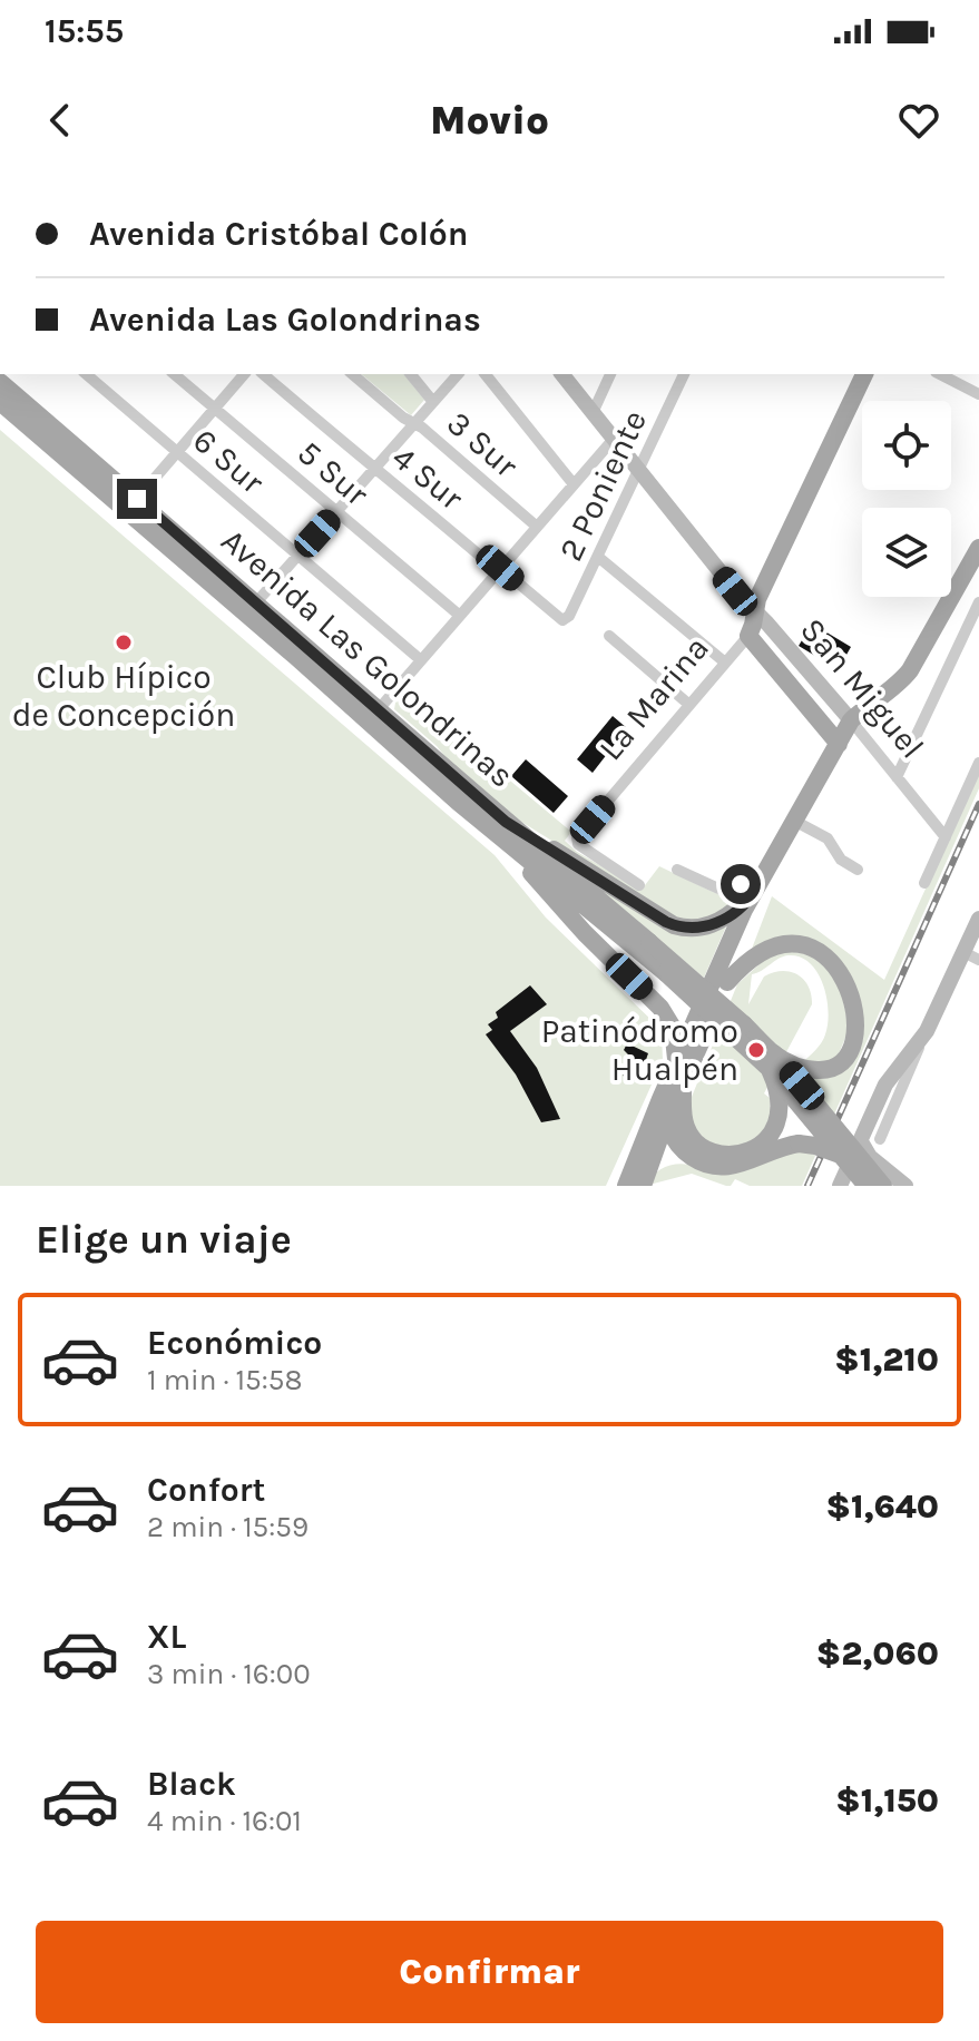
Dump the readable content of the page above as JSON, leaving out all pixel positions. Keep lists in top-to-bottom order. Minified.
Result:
{"streets":{"main road":["Avenida Las Golondrinas","San Miguel","La Marina"],"street":["3 Sur","6 Sur","5 Sur","4 Sur","2 Poniente"]},"crossings":[["3 Sur","2 Poniente"],["6 Sur","2 Poniente"],["5 Sur","2 Poniente"],["4 Sur","2 Poniente"],["2 Poniente","Avenida Las Golondrinas"],["2 Poniente","San Miguel"],["San Miguel","La Marina"]],"places":["Club Hípico de Concepción","Patinódromo Hualpén"],"page":{"status":"15:55","header":"Movio","banner":["Avenida Cristóbal Colón","Avenida Las Golondrinas"],"heading":"Elige un viaje","list":[{"name":"Económico","note":"1 min · 15:58","value":"$1,210"},{"name":"Confort","note":"2 min · 15:59","value":"$1,640"},{"name":"XL","note":"3 min · 16:00","value":"$2,060"},{"name":"Black","note":"4 min · 16:01","value":"$1,150"}],"buttons":"Confirmar"}}
